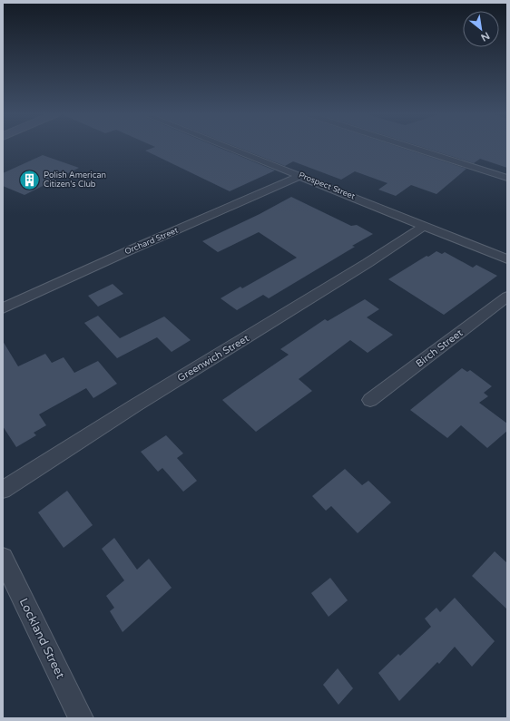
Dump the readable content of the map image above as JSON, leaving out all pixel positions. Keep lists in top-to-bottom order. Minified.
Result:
{"streets":{"street":["Prospect Street","Orchard Street","Birch Street","Greenwich Street","Lockland Street"]},"crossings":[["Prospect Street","Orchard Street"],["Prospect Street","Greenwich Street"]],"places":{"building":["Polish American Citizen's Club"]},"north":"bottom right"}
